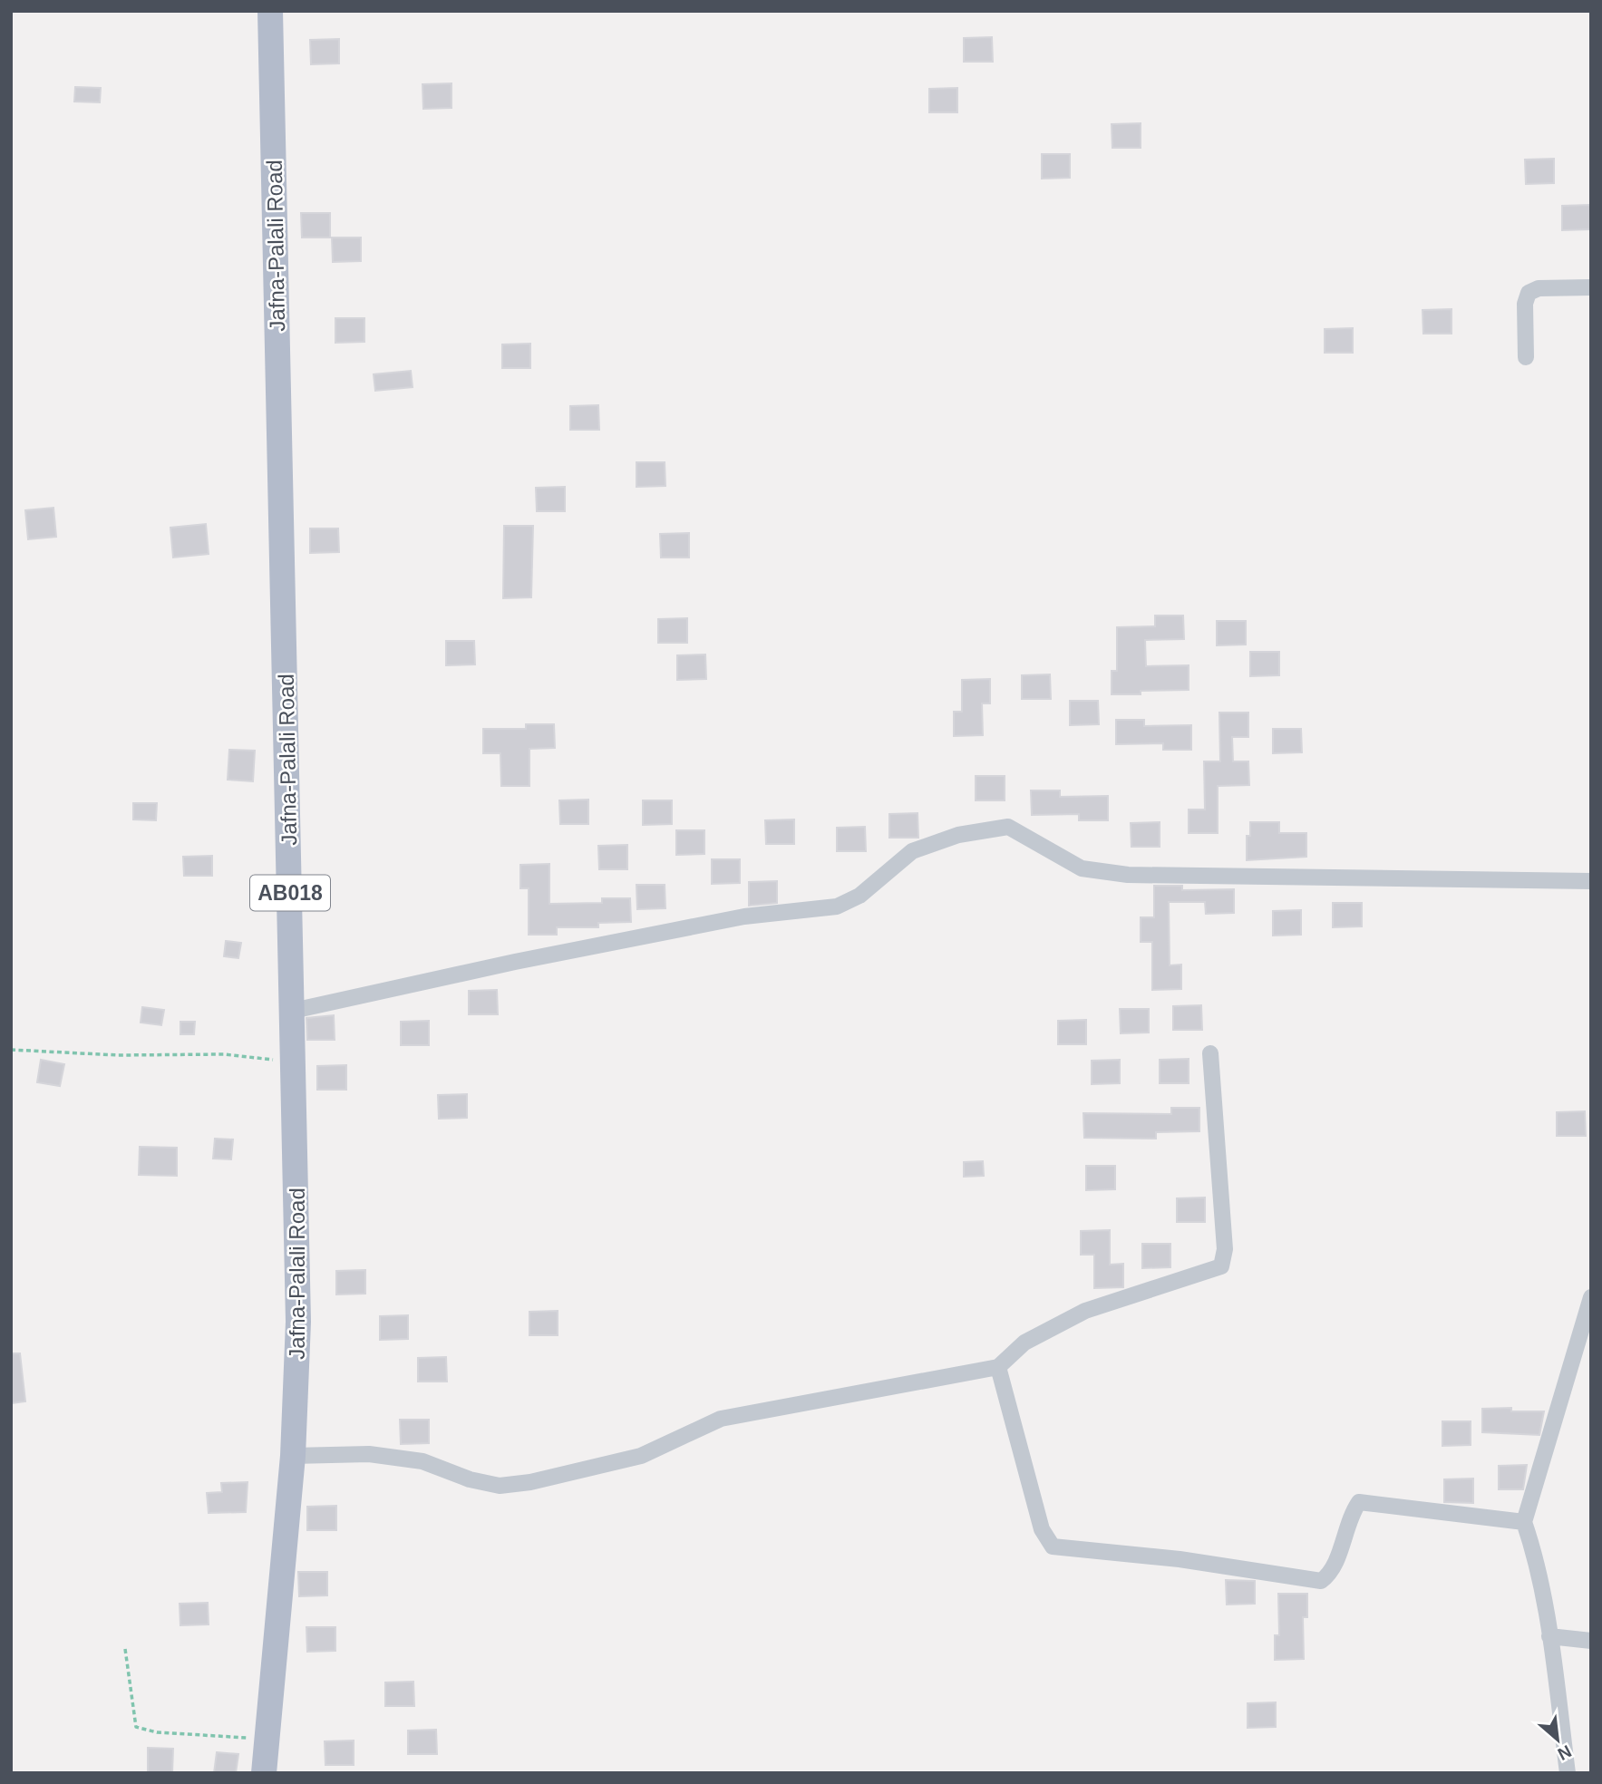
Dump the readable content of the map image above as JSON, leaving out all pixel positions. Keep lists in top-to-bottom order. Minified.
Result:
{"streets":{"main road":["Jafna-Palali Road","AB018"]},"north":"bottom right"}
